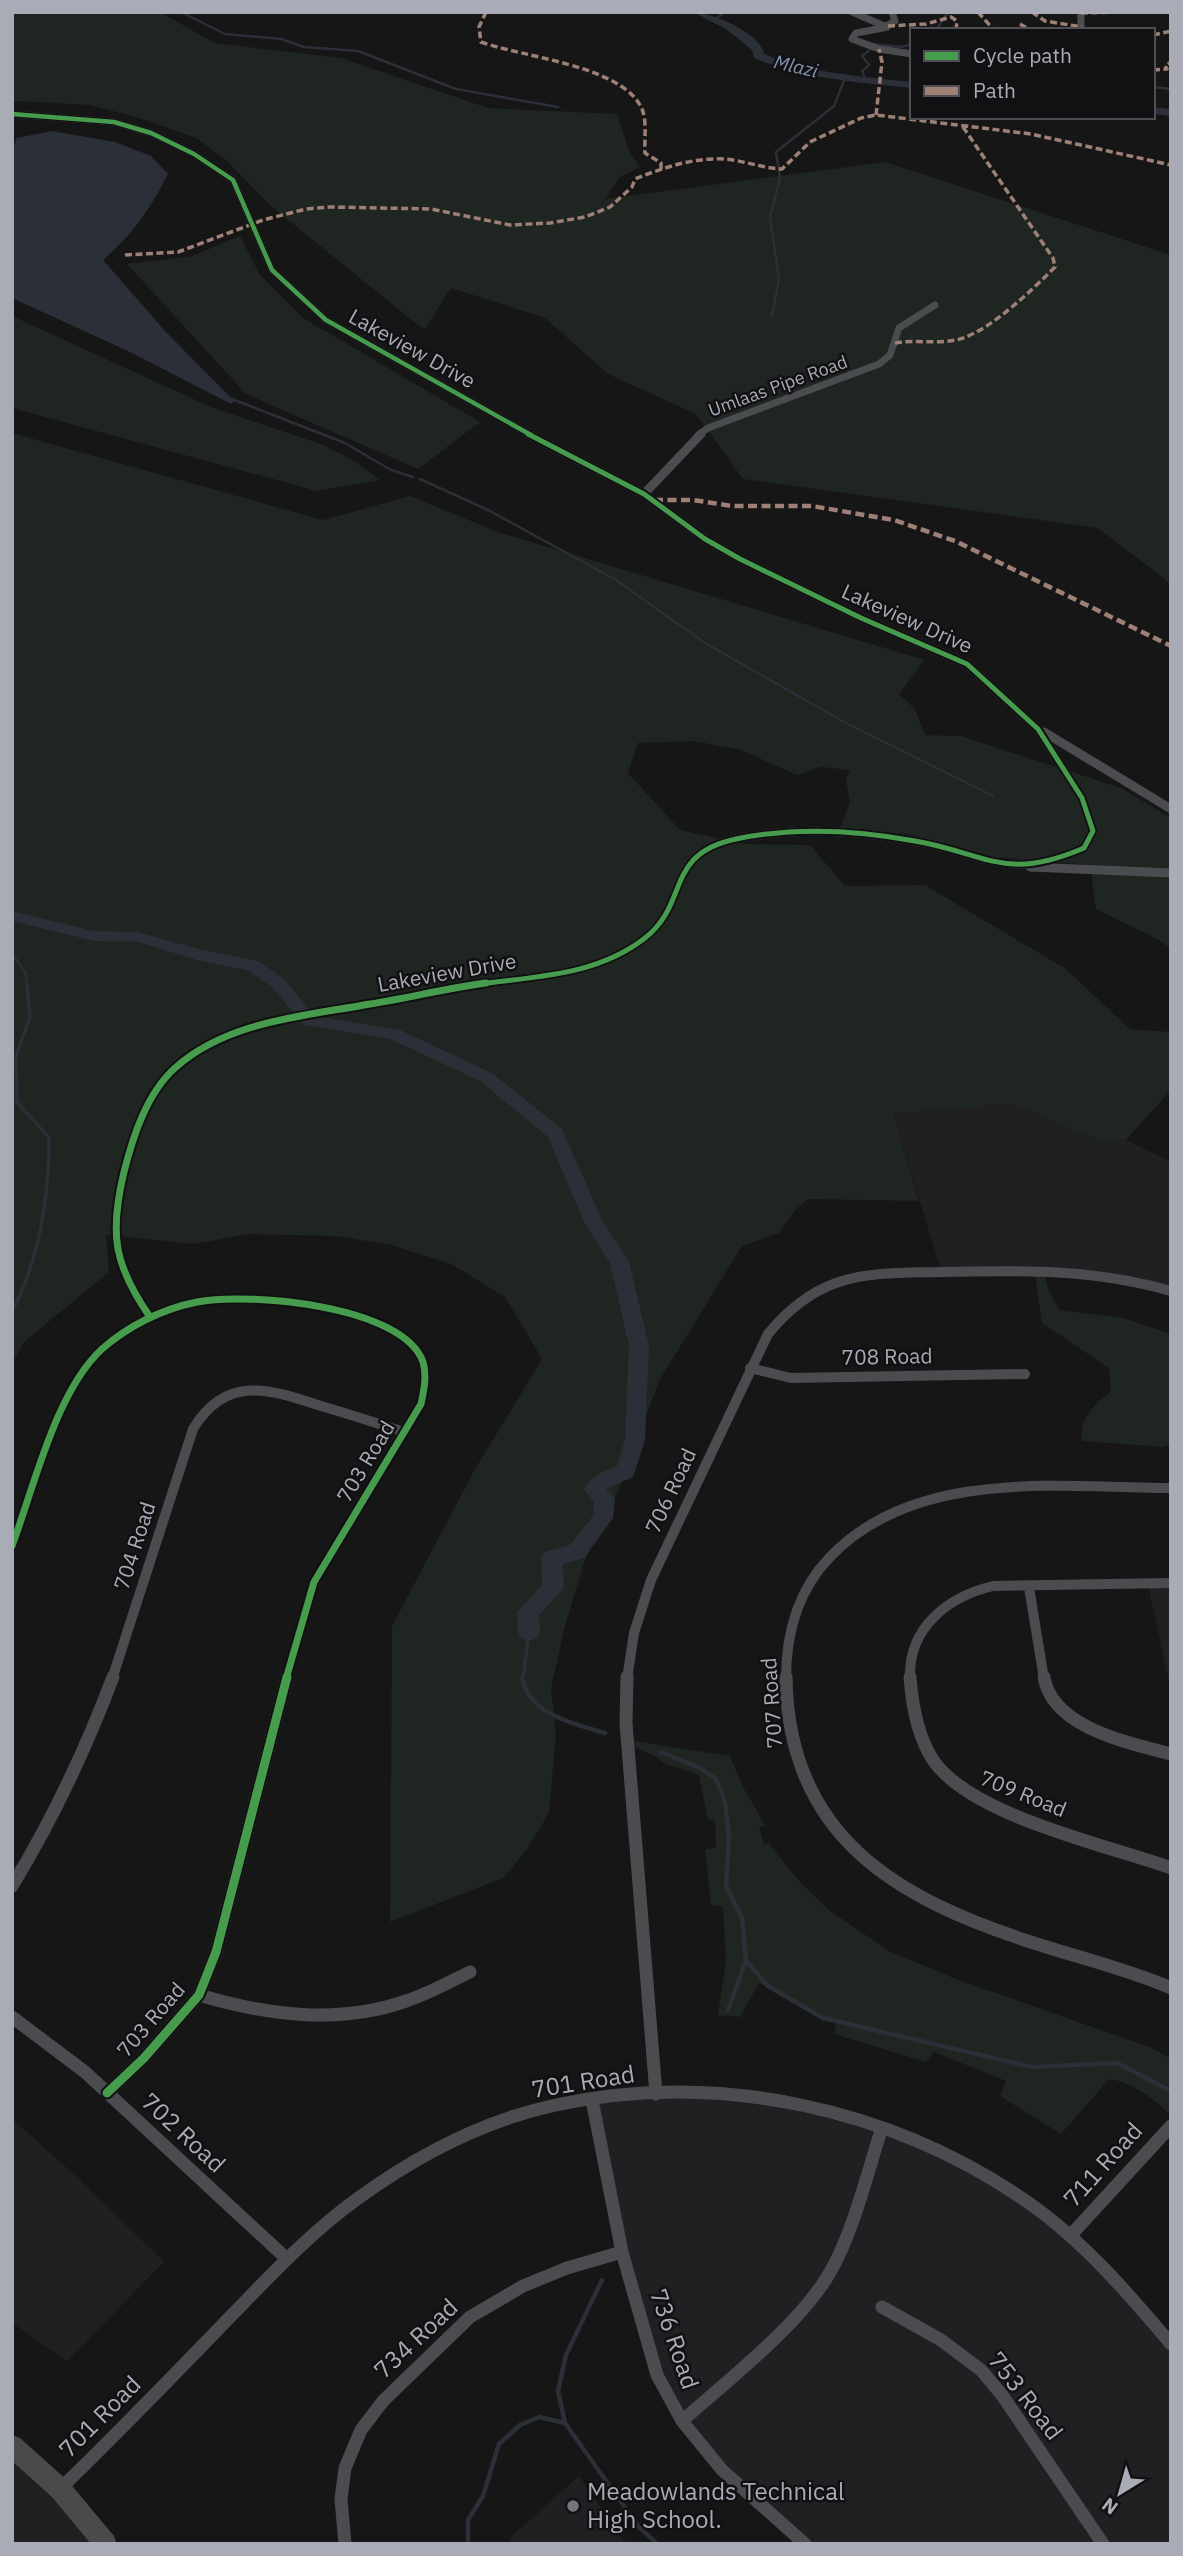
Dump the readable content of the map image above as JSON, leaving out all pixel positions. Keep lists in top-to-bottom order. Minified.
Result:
{"streets":{"street":["Lakeview Drive","Umlaas Pipe Road","708 Road","703 Road","706 Road","704 Road","707 Road","709 Road","701 Road","702 Road","711 Road","734 Road","736 Road","753 Road"]},"crossings":[["Lakeview Drive","Umlaas Pipe Road"],["Lakeview Drive","703 Road"],["708 Road","706 Road"],["703 Road","704 Road"],["703 Road","702 Road"],["706 Road","701 Road"],["701 Road","702 Road"],["701 Road","711 Road"],["701 Road","736 Road"],["734 Road","736 Road"]],"water":["Mlazi"],"places":["Meadowlands Technical High School."],"legend":["Cycle path","Path"],"north":"bottom left"}
